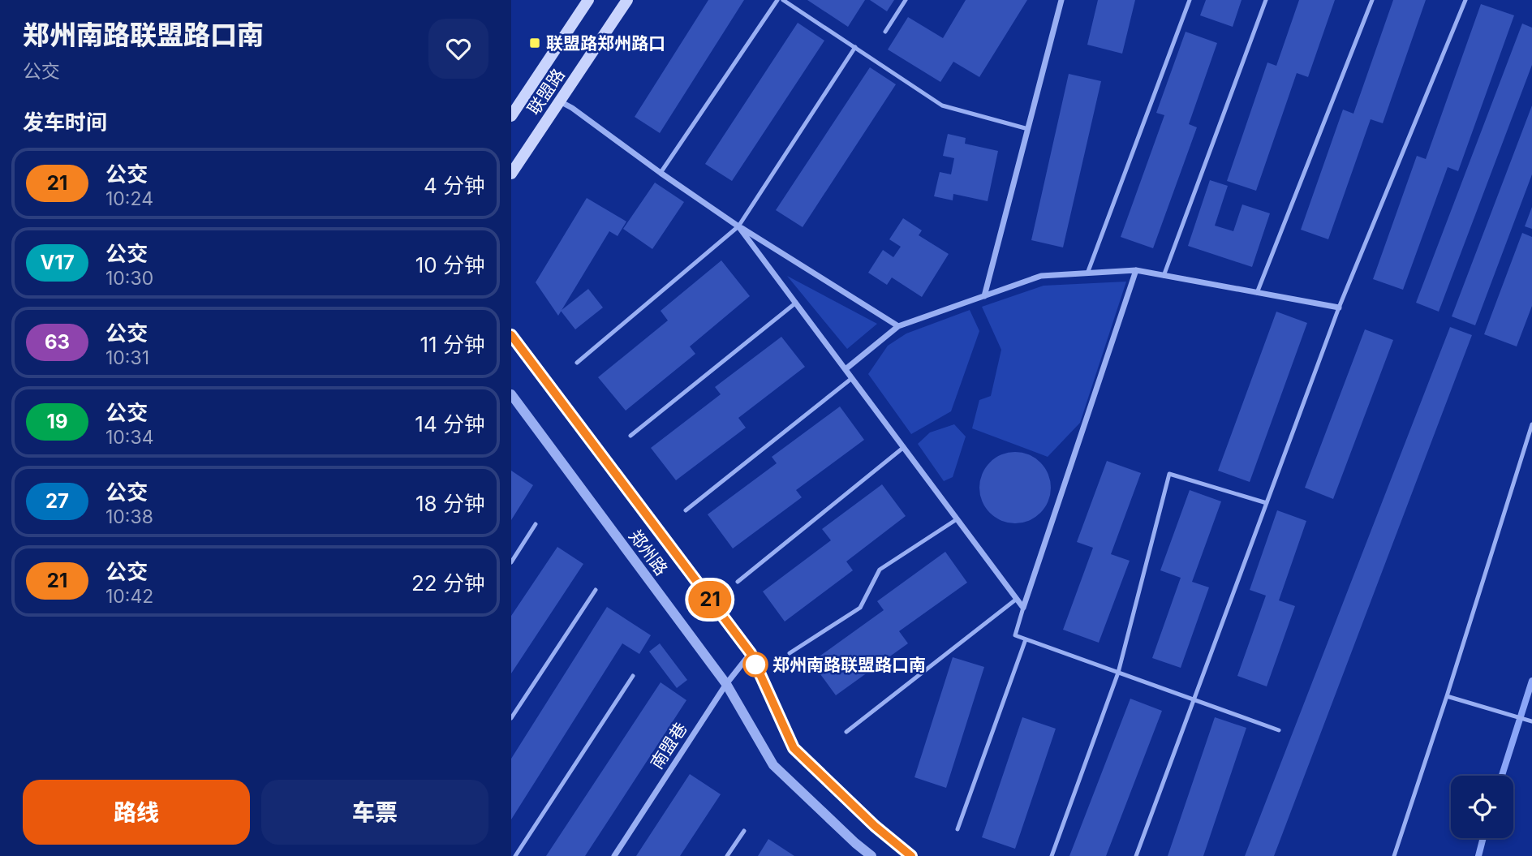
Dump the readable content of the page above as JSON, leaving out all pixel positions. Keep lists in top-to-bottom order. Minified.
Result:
{"streets":{"main road":["联盟路"],"street":["郑州路","南盟巷"]},"crossings":[["郑州路","南盟巷"]],"places":{"transit":["联盟路郑州路口"],"other":["郑州南路联盟路口南"]},"lines":["bus line 21"],"page":{"heading":[["郑州南路联盟路口南","公交"],"发车时间"],"on_map":"21","list":[{"mark":"21","name":"公交","note":"10:24","value":"4 分钟"},{"mark":"V17","name":"公交","note":"10:30","value":"10 分钟"},{"mark":"63","name":"公交","note":"10:31","value":"11 分钟"},{"mark":"19","name":"公交","note":"10:34","value":"14 分钟"},{"mark":"27","name":"公交","note":"10:38","value":"18 分钟"},{"mark":"21","name":"公交","note":"10:42","value":"22 分钟"}],"buttons":["路线","车票"]}}
